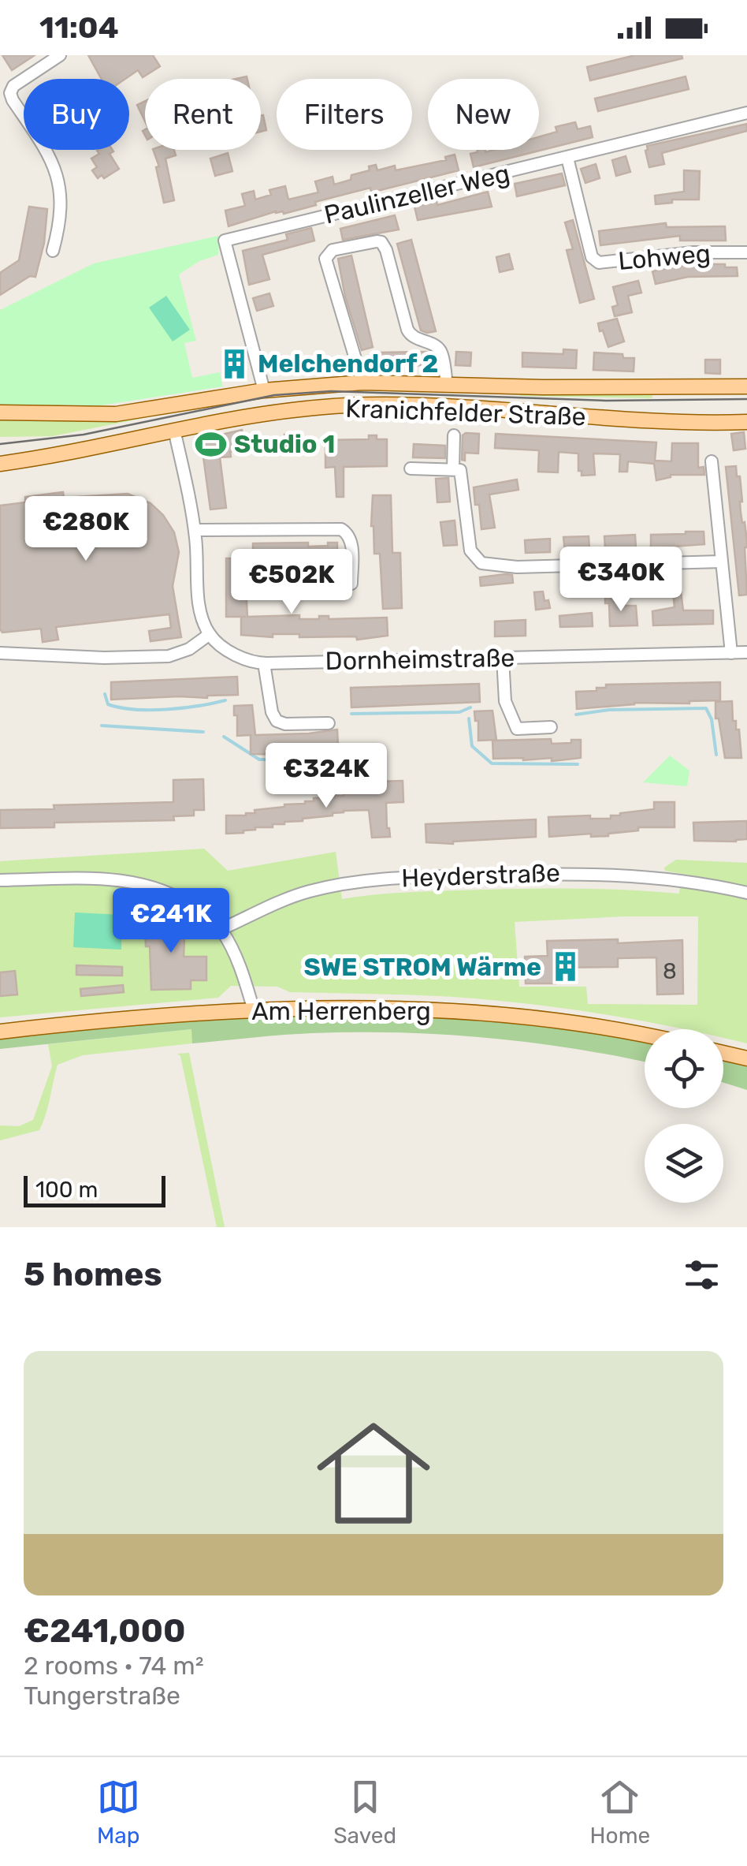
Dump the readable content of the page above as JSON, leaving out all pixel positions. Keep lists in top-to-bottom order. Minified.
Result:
{"streets":{"main road":["Kranichfelder Straße","Am Herrenberg"],"street":["Paulinzeller Weg","Lohweg","Dornheimstraße","Heyderstraße"]},"crossings":[["Paulinzeller Weg","Lohweg"],["Paulinzeller Weg","Kranichfelder Straße"]],"places":{"building":["Melchendorf 2","SWE STROM Wärme"],"sports":["Studio 1"]},"house_numbers":["8"],"scale_bar":"100 m","page":{"status":"11:04","chip":["Buy","Rent","Filters","New"],"price":["€280K","€340K","€502K","€324K","€241K"],"scale":"100 m","heading":"5 homes","list":[{"name":"€241,000","note":"2 rooms · 74 m² · Tungerstraße"}],"tabs":["Map","Saved","Home"]}}
